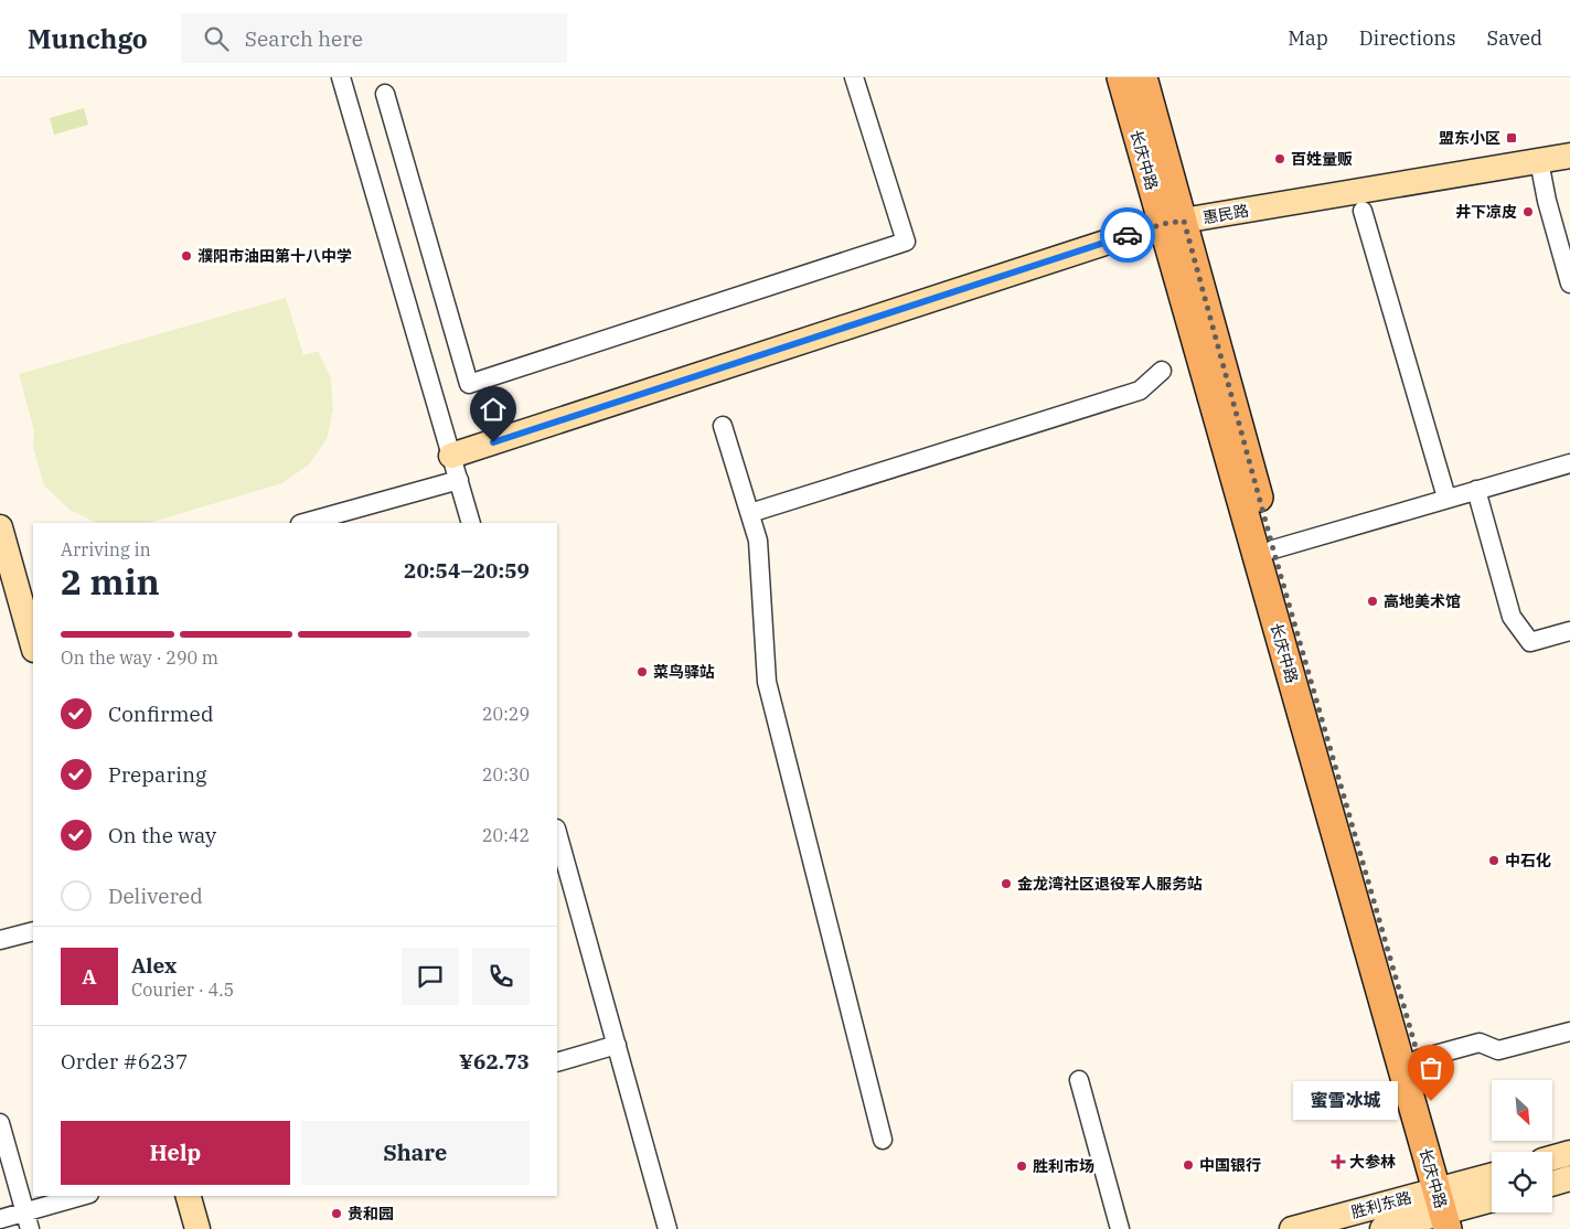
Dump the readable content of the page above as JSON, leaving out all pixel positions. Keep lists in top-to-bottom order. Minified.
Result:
{"streets":{"main road":["长庆中路"],"street":["惠民路","胜利东路"]},"crossings":[["长庆中路","惠民路"],["长庆中路","胜利东路"]],"places":{"transit":["盟东小区"],"other":["百姓量贩","井下凉皮","濮阳市油田第十八中学","高地美术馆","菜鸟驿站","中石化","金龙湾社区退役军人服务站","蜜雪冰城","中国银行","胜利市场","贵和园"],"health":["大参林"]},"north":"bottom right","page":{"header":"Munchgo","search":"Search here","nav":["Map","Directions","Saved"],"heading":["2 min","Arriving in","20:54–20:59"],"panel":["Alex","Courier · 4.5","Order #6237","¥62.73"],"bar":"On the way · 290 m","list":[["Confirmed","20:29"],["Preparing","20:30"],["On the way","20:42"],"Delivered"],"round":"A","bubble":"蜜雪冰城","buttons":["Help","Share"]}}
